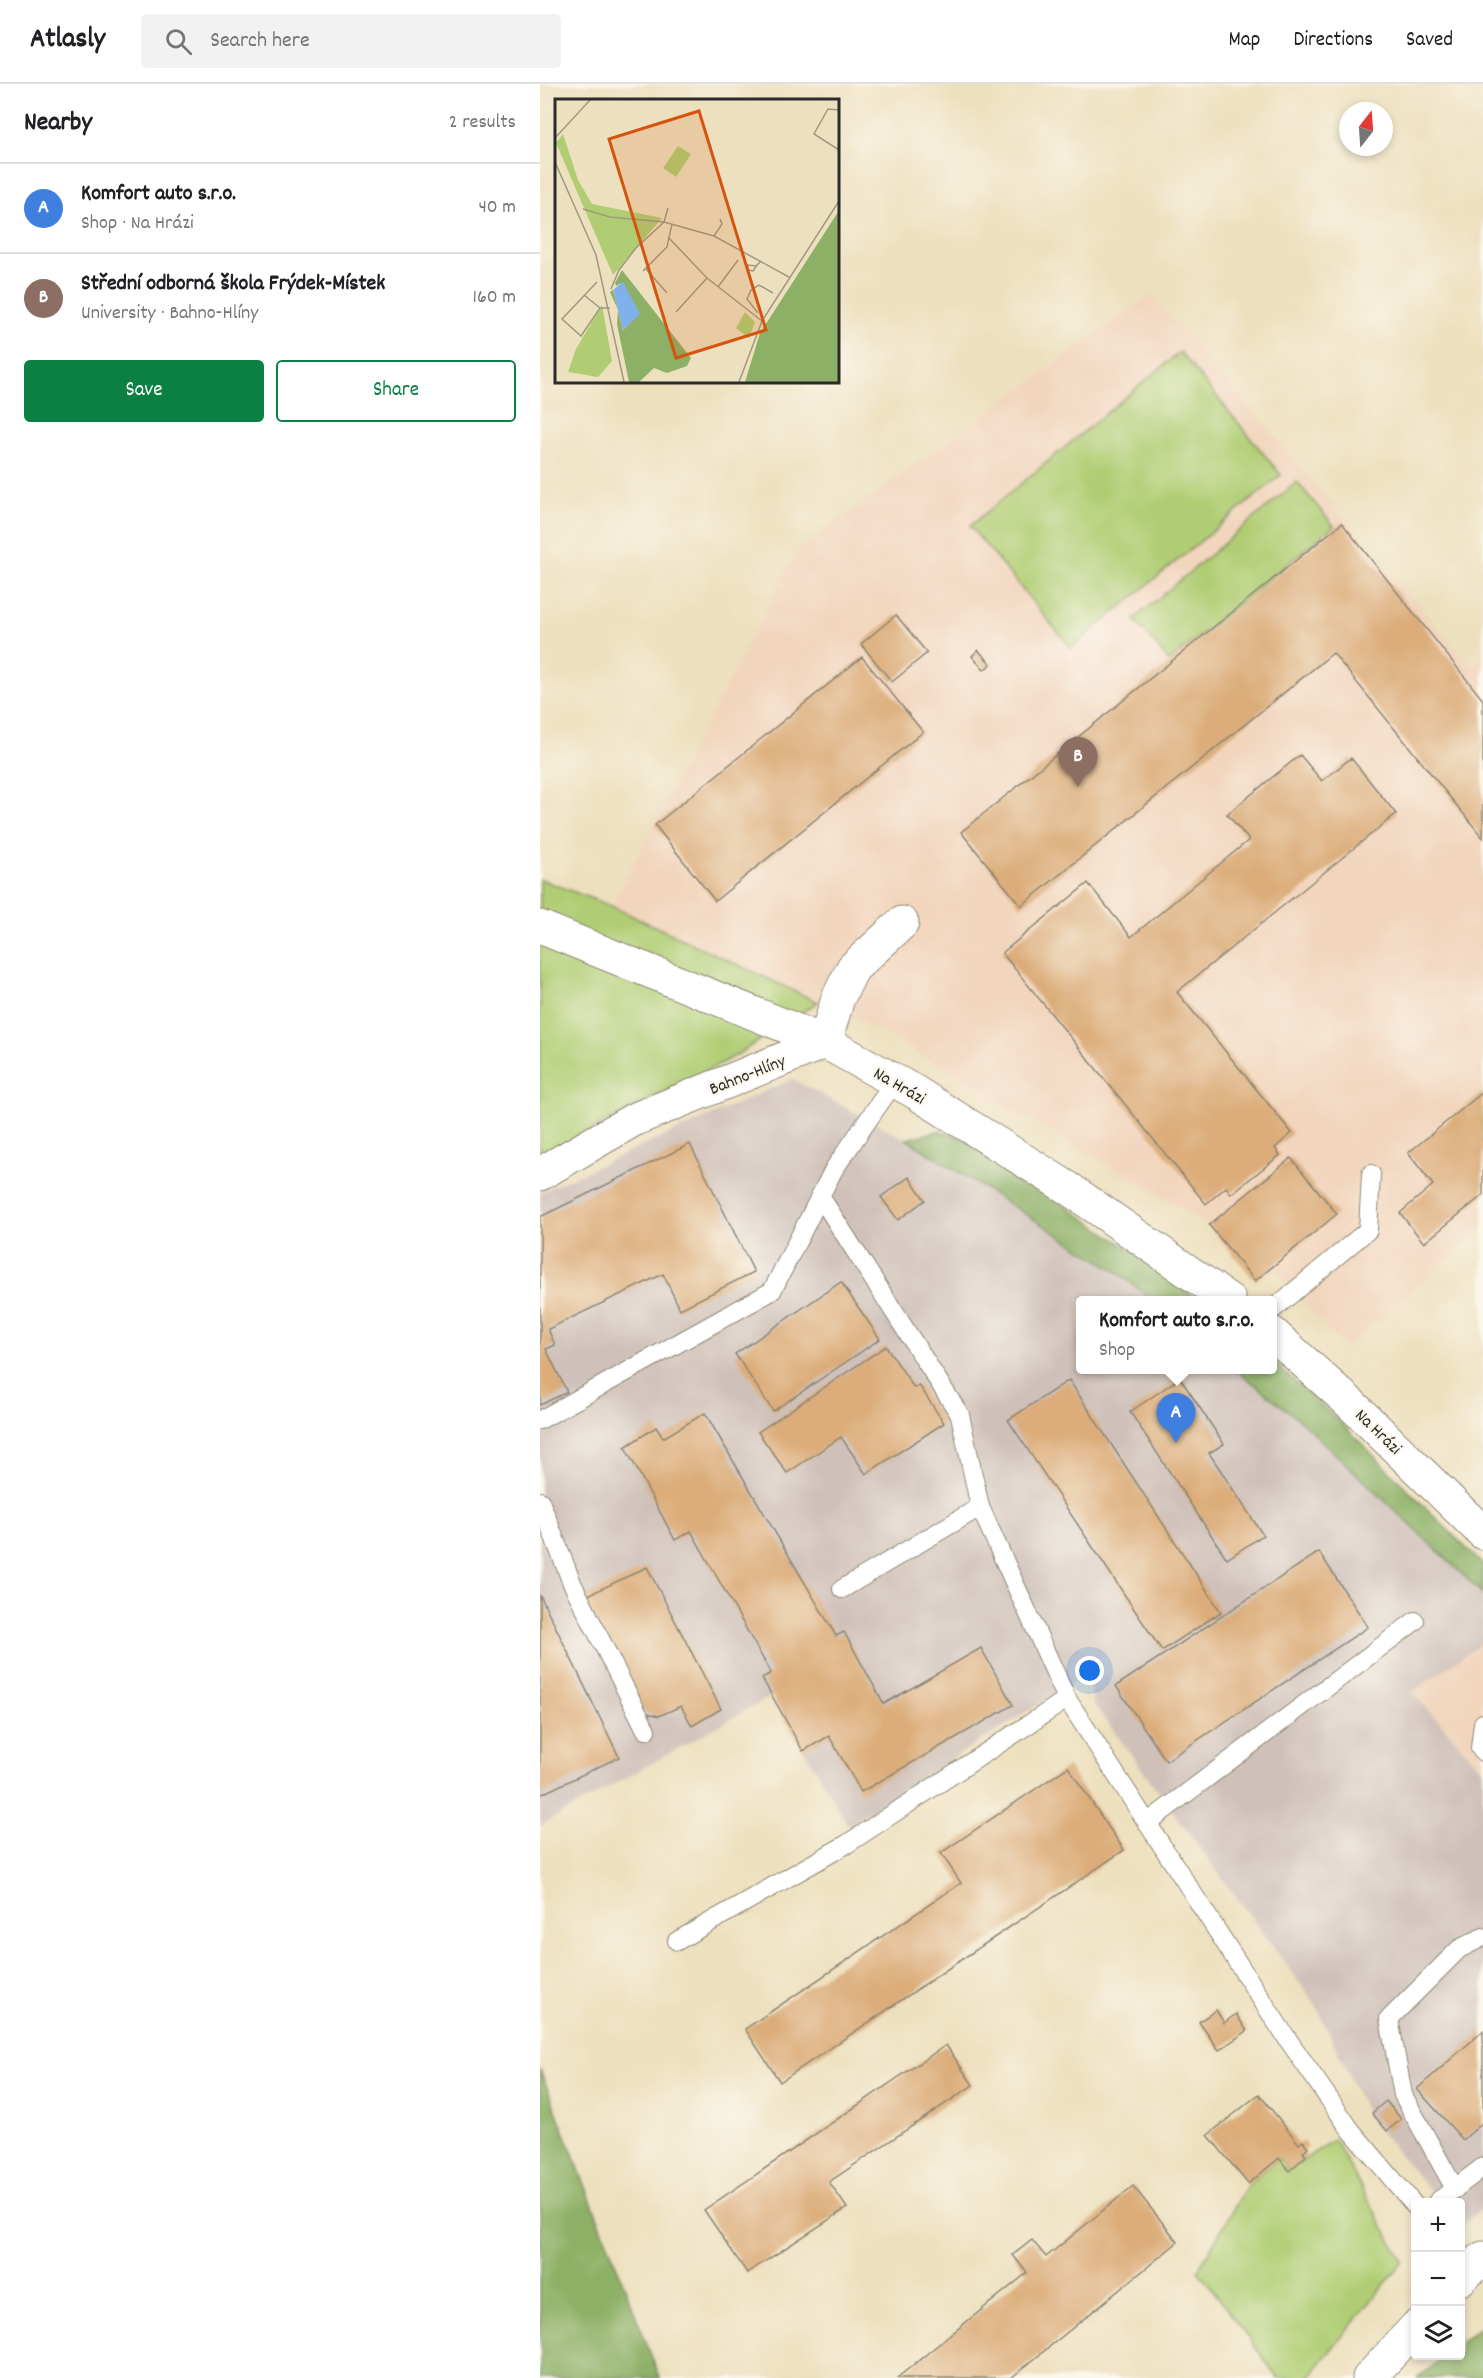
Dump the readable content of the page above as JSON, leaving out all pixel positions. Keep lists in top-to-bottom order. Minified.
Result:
{"streets":{"street":["Bahno-Hlíny","Na Hrázi"]},"crossings":[["Bahno-Hlíny","Na Hrázi"]],"north":"top","page":{"header":"Atlasly","search":"Search here","nav":["Map","Directions","Saved"],"heading":["Nearby","2 results"],"list":[{"mark":"A","name":"Komfort auto s.r.o.","note":"Shop · Na Hrázi","value":"40 m"},{"mark":"B","name":"Střední odborná škola Frýdek-Místek","note":"University · Bahno-Hlíny","value":"160 m"}],"buttons":["Save","Share"],"pins":["B","A"],"popup":["Komfort auto s.r.o.","Shop"],"map_buttons":["+","−"]}}
